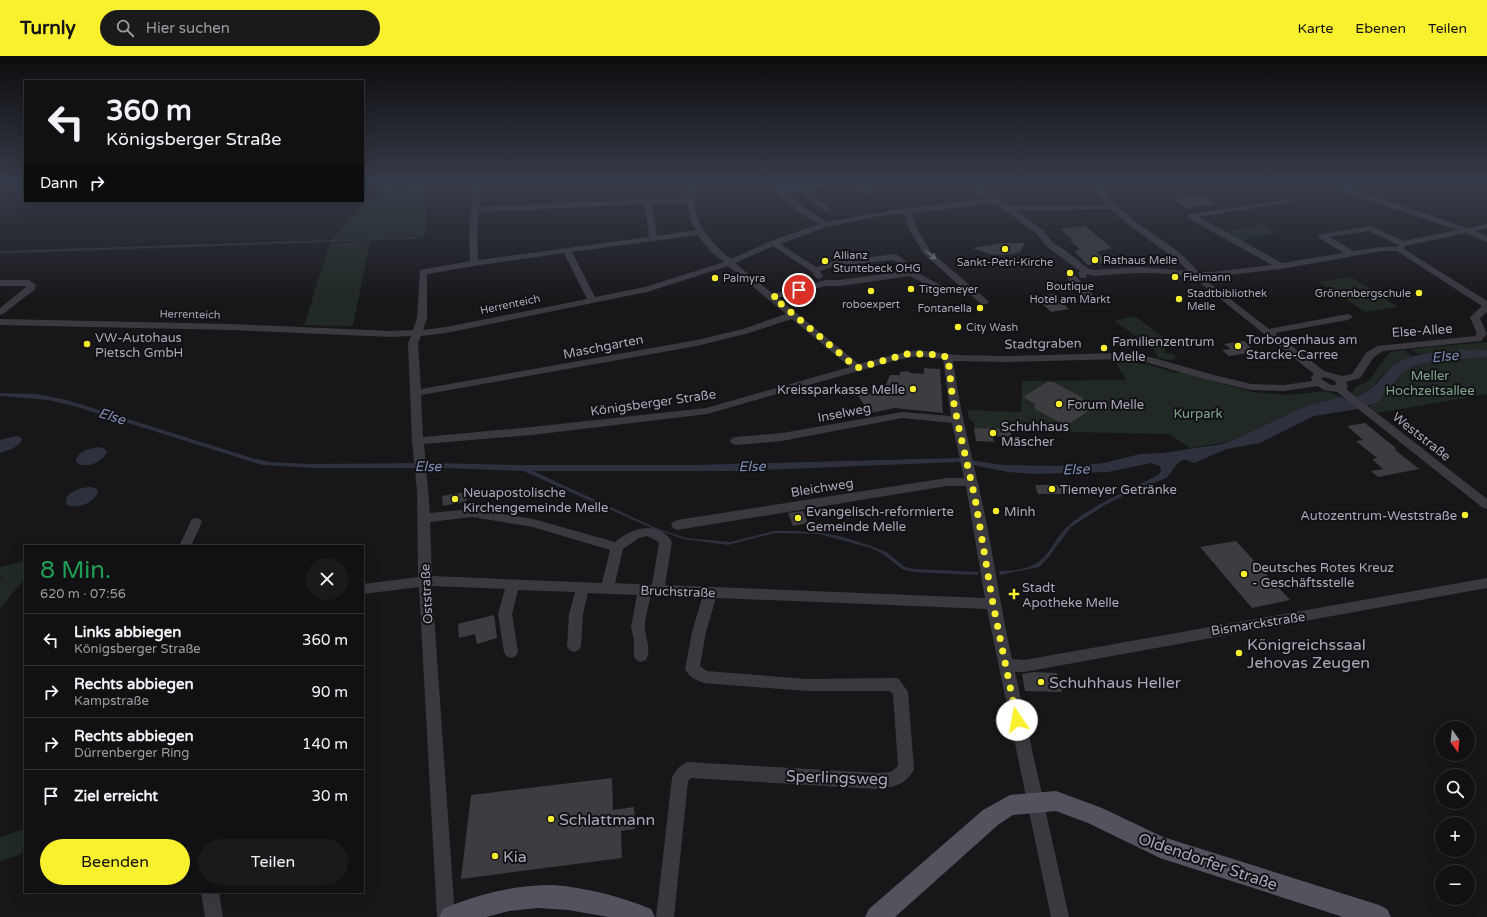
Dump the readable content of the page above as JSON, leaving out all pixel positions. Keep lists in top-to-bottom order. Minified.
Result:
{"streets":{"main road":["Oldendorfer Straße"],"street":["Herrenteich","Else-Allee","Stadtgraben","Maschgarten","Königsberger Straße","Inselweg","Weststraße","Bleichweg","Bruchstraße","Oststraße","Bismarckstraße","Sperlingsweg"]},"crossings":[["Herrenteich","Oststraße"],["Else-Allee","Weststraße"],["Stadtgraben","Königsberger Straße"],["Stadtgraben","Weststraße"],["Maschgarten","Oststraße"],["Königsberger Straße","Oststraße"],["Bruchstraße","Oststraße"],["Bruchstraße","Sperlingsweg"]],"water":["Else"],"parks":["Meller Hochzeitsallee","Kurpark"],"places":{"other":["Sankt-Petri-Kirche","Rathaus Melle","Allianz Stuntebeck OHG","Boutique Hotel am Markt","Fielmann","Palmyra","Titgemeyer","roboexpert","Grönenbergschule","Stadtbibliothek Melle","Fontanella","City Wash","VW-Autohaus Pietsch GmbH","Torbogenhaus am Starcke-Carree","Familienzentrum Melle","Kreissparkasse Melle","Forum Melle","Schuhhaus Mäscher","Tiemeyer Getränke","Neuapostolische Kirchengemeinde Melle","Minh","Autozentrum-Weststraße","Evangelisch-reformierte Gemeinde Melle","Deutsches Rotes Kreuz - Geschäftsstelle","Königreichssaal Jehovas Zeugen","Schuhhaus Heller","Schlattmann","Kia"],"health":["Stadt Apotheke Melle"]},"north":"bottom","page":{"header":"Turnly","search":"Hier suchen","nav":["Karte","Ebenen","Teilen"],"turn":["360 m","Königsberger Straße"],"then":"Dann","heading":["8 Min.","620 m · 07:56"],"list":[{"name":"Links abbiegen","note":"Königsberger Straße","value":"360 m"},{"name":"Rechts abbiegen","note":"Kampstraße","value":"90 m"},{"name":"Rechts abbiegen","note":"Dürrenberger Ring","value":"140 m"},{"name":"Ziel erreicht","value":"30 m"}],"map_buttons":["+","−"],"buttons":["Beenden","Teilen"]}}
